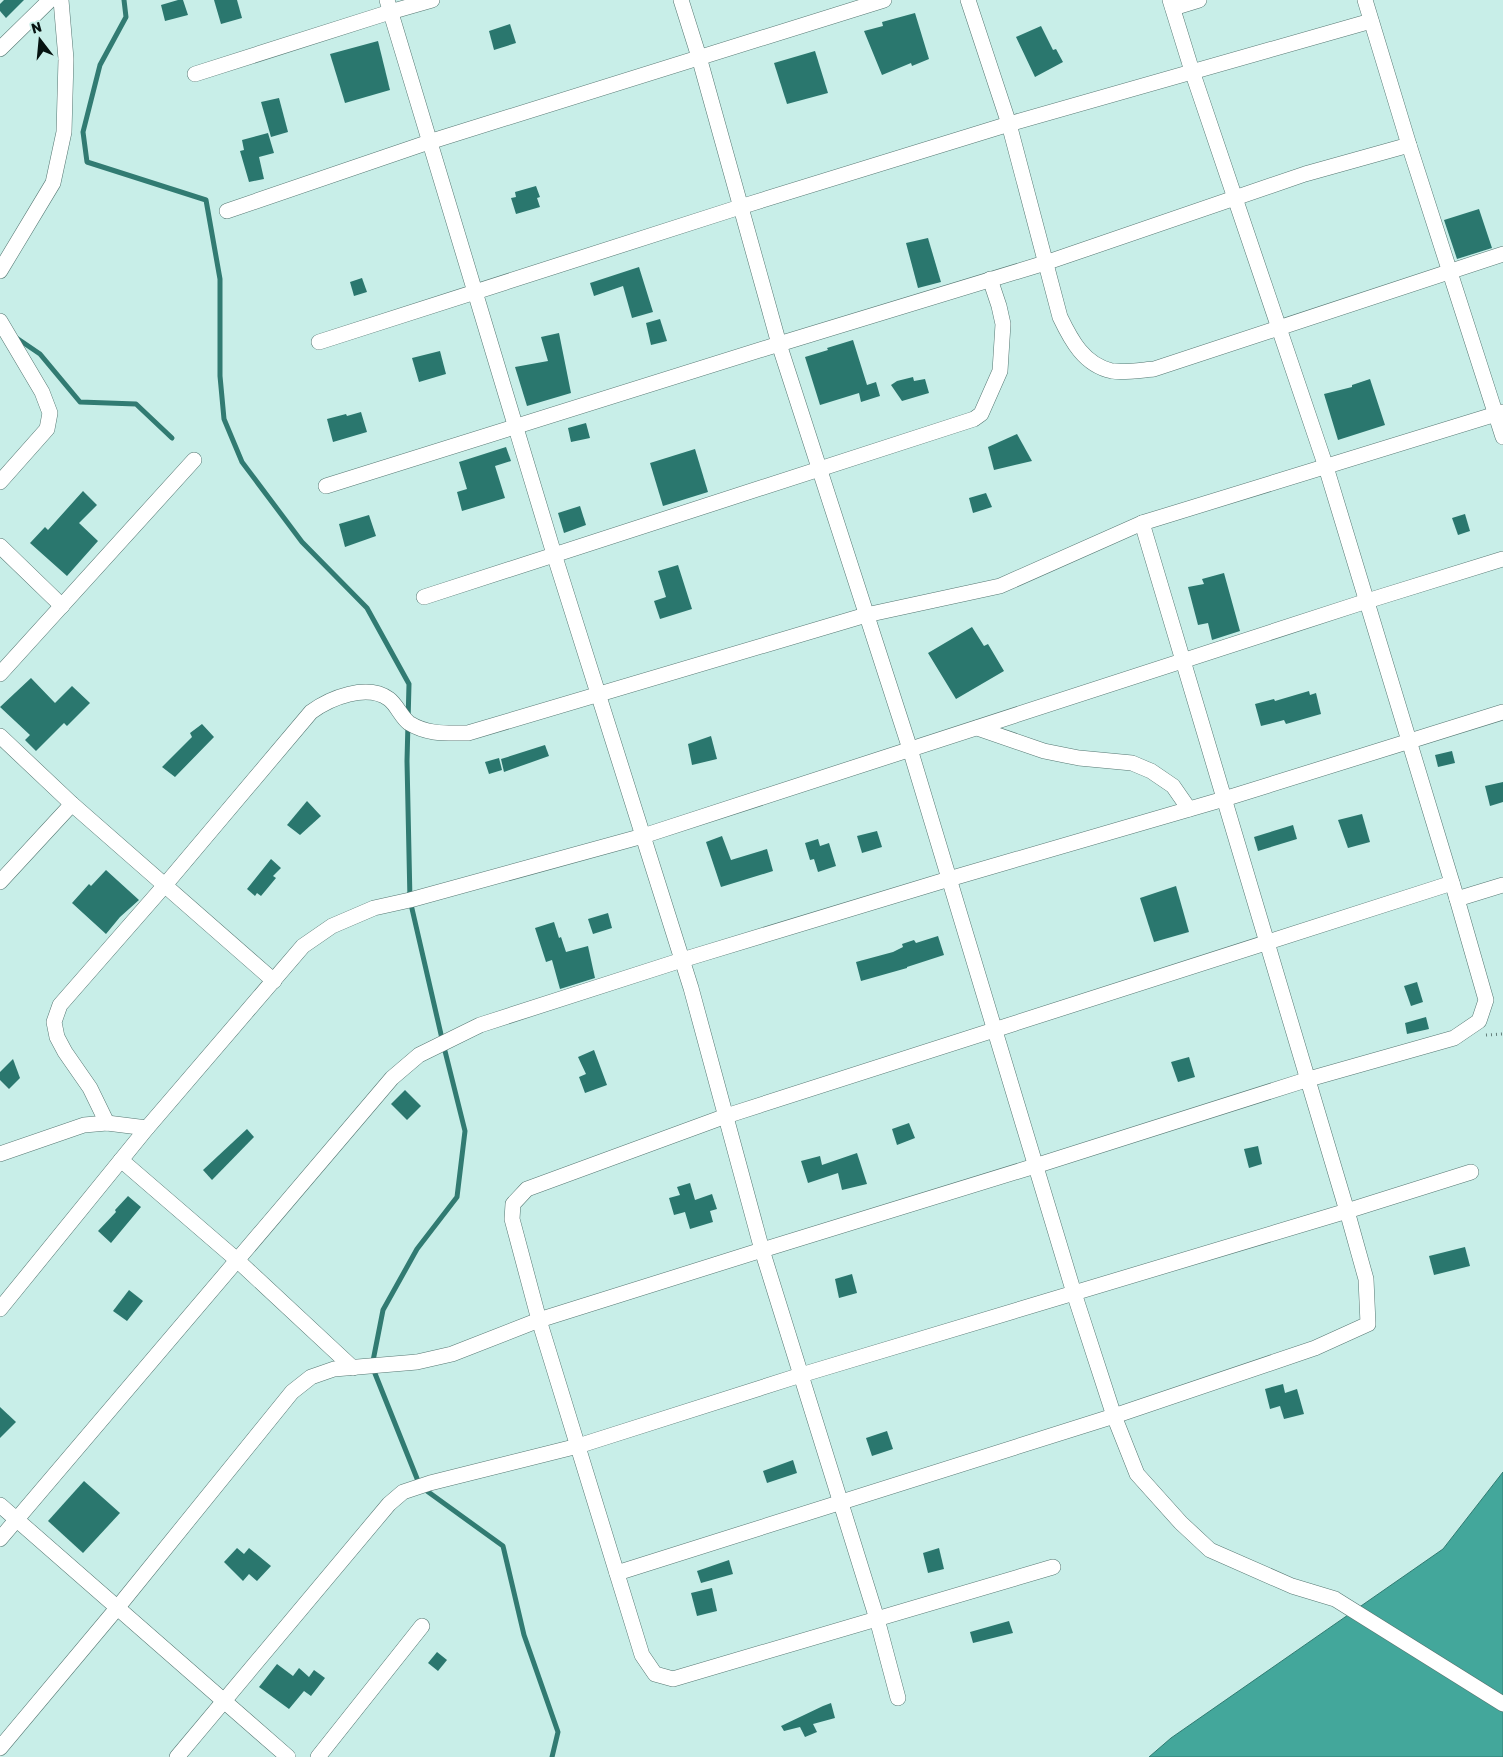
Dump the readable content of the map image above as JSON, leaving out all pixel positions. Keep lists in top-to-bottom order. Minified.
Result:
{"north":"top"}
